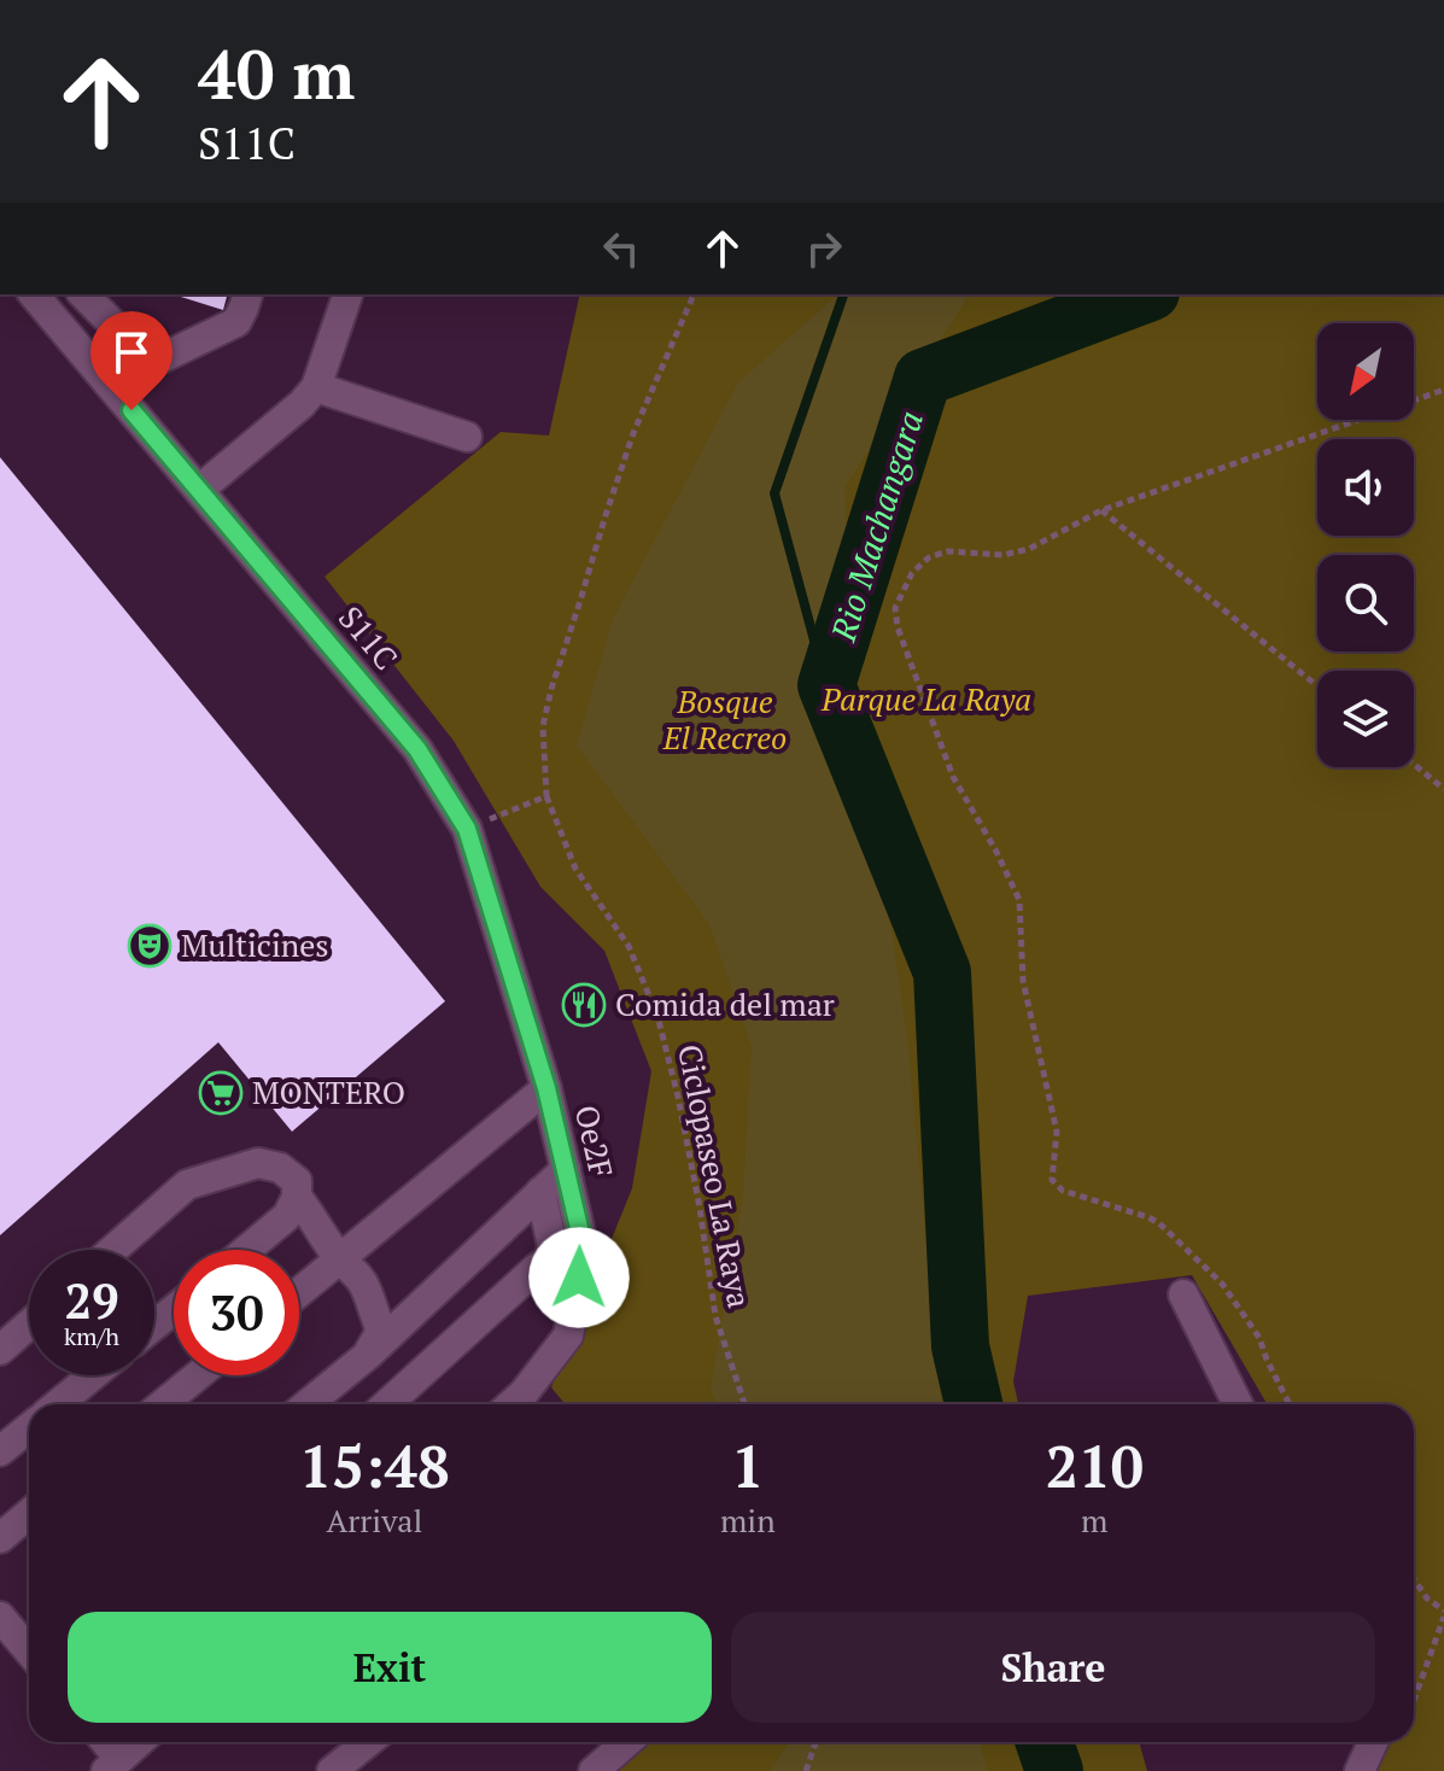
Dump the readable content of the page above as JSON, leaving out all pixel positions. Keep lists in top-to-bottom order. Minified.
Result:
{"streets":{"street":["S11C","Oe2F"],"path":["Ciclopaseo La Raya"]},"crossings":[["S11C","Oe2F"]],"water":["Rio Machangara"],"parks":["Parque La Raya","Bosque El Recreo"],"places":{"theatre":["Multicines"],"restaurant":["Comida del mar"],"supermarket":["MONTERO"]},"north":"bottom left","page":{"turn":["40 m","S11C"],"speed":"29 km/h","limit":"30","eta":["15:48","Arrival","1","min","210","m"],"buttons":["Exit","Share"]}}
